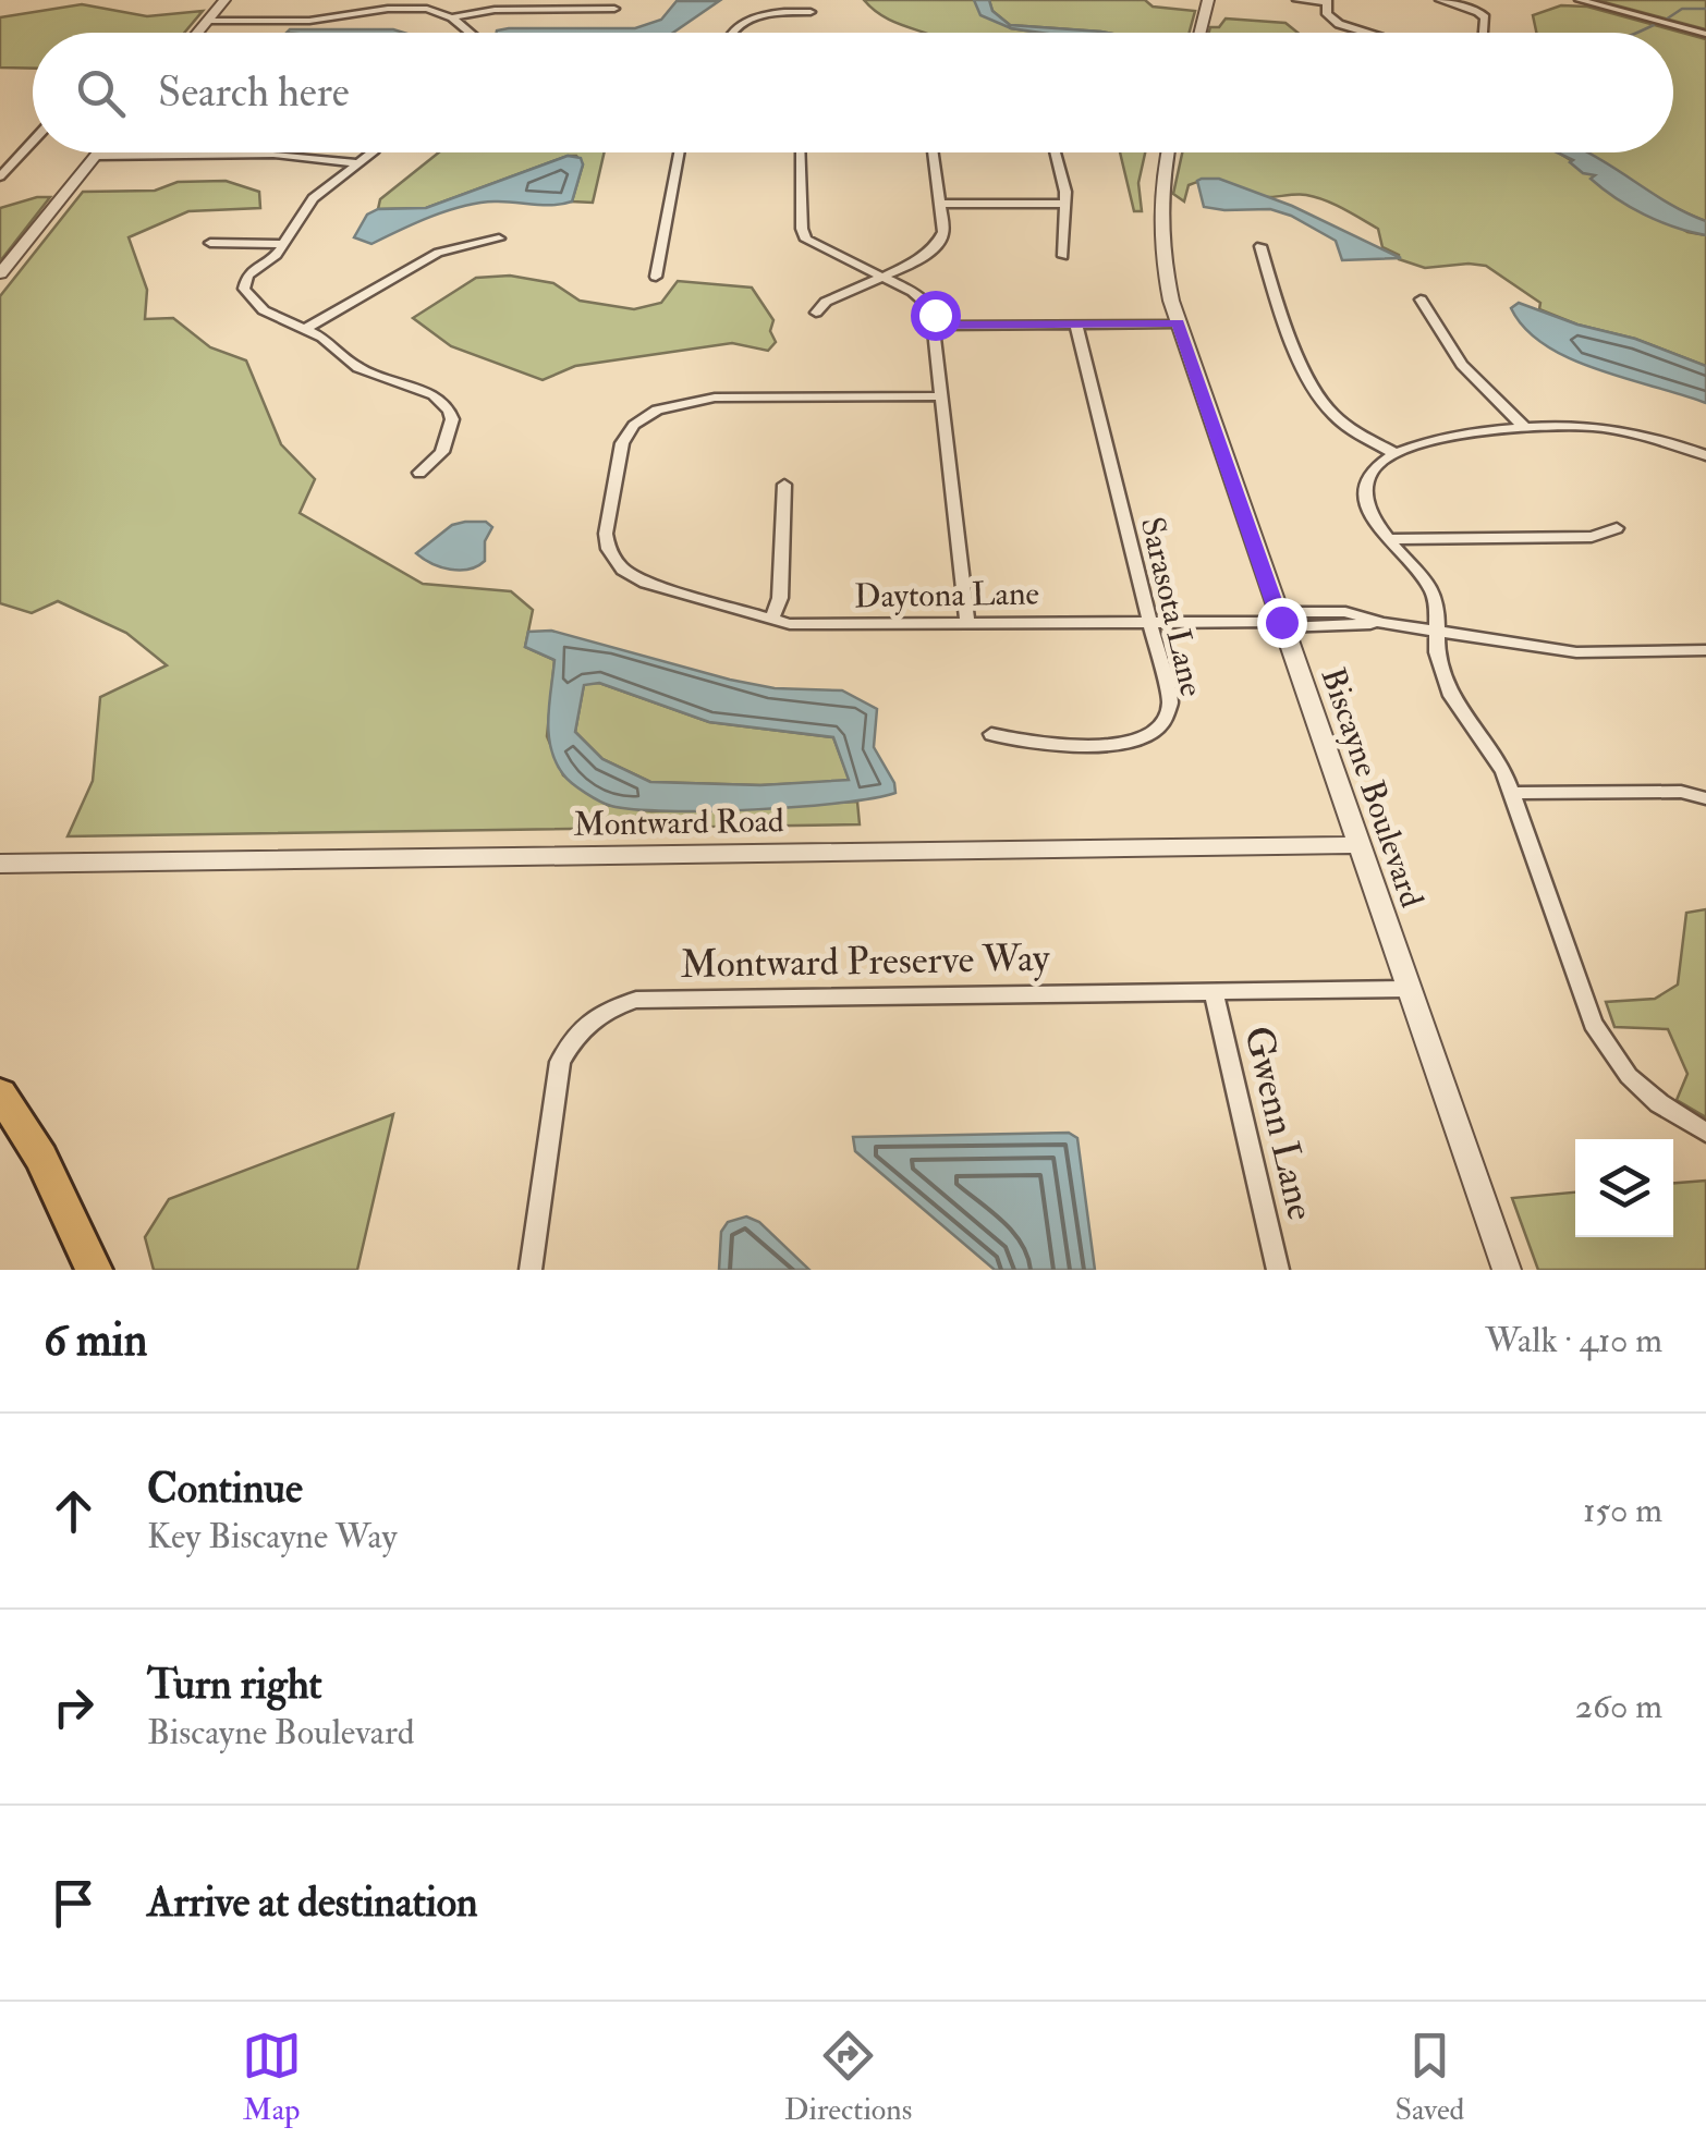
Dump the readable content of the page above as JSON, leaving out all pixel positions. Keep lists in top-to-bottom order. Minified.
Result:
{"streets":{"street":["Daytona Lane","Sarasota Lane","Biscayne Boulevard","Montward Road","Montward Preserve Way","Gwenn Lane"]},"crossings":[["Daytona Lane","Sarasota Lane"],["Daytona Lane","Biscayne Boulevard"],["Biscayne Boulevard","Montward Road"],["Biscayne Boulevard","Montward Preserve Way"],["Montward Preserve Way","Gwenn Lane"]],"page":{"search":"Search here","heading":["6 min","Walk · 410 m"],"list":[["Continue","Key Biscayne Way","150 m"],["Turn right","Biscayne Boulevard","260 m"],"Arrive at destination"],"nav":["Map","Directions","Saved"]}}
